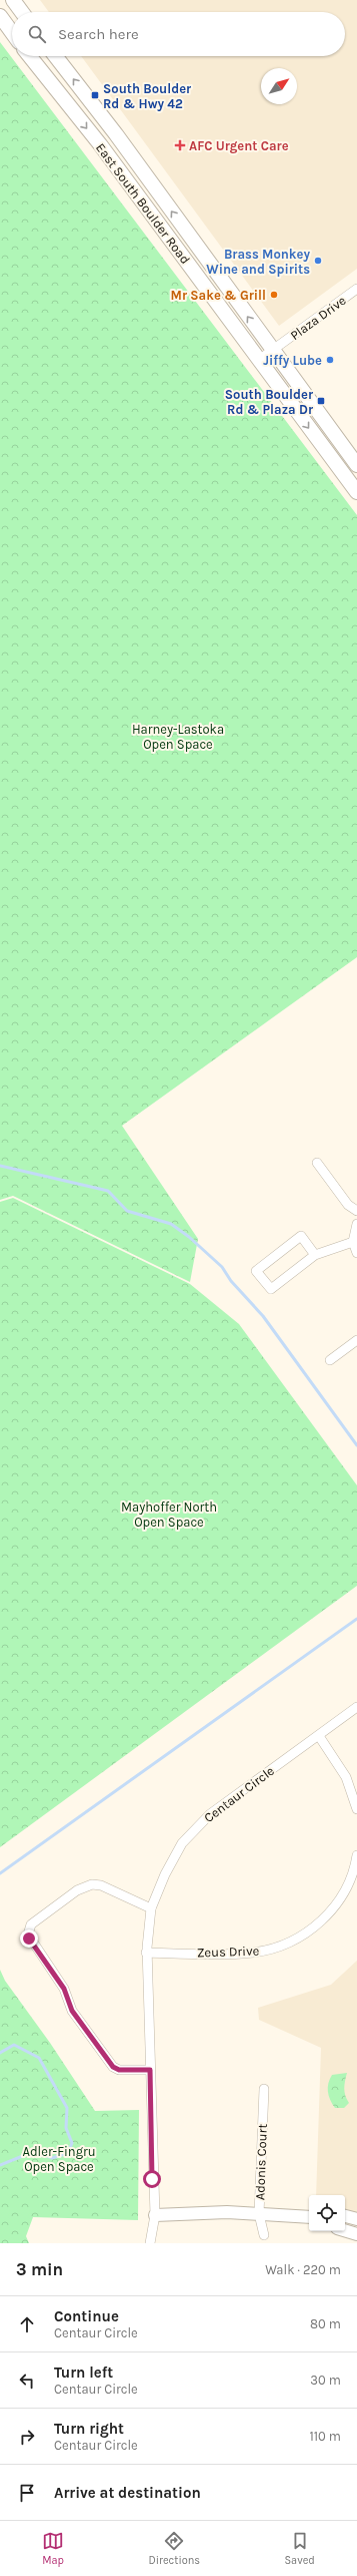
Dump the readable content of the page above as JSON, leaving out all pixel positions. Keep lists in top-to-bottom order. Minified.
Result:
{"streets":{"main road":["East South Boulder Road"],"street":["Plaza Drive","Centaur Circle","Zeus Drive","Adonis Court"]},"crossings":[["East South Boulder Road","Plaza Drive"],["Centaur Circle","Zeus Drive"]],"parks":["Harney-Lastoka Open Space","Mayhoffer North Open Space","Adler-Fingru Open Space"],"places":{"transit":["South Boulder Rd & Hwy 42","South Boulder Rd & Plaza Dr"],"health":["AFC Urgent Care"],"other":["Brass Monkey Wine and Spirits","Mr Sake & Grill","Jiffy Lube"]},"north":"top right","page":{"search":"Search here","heading":["3 min","Walk · 220 m"],"list":[["Continue","Centaur Circle","80 m"],["Turn left","Centaur Circle","30 m"],["Turn right","Centaur Circle","110 m"],"Arrive at destination"],"nav":["Map","Directions","Saved"]}}
